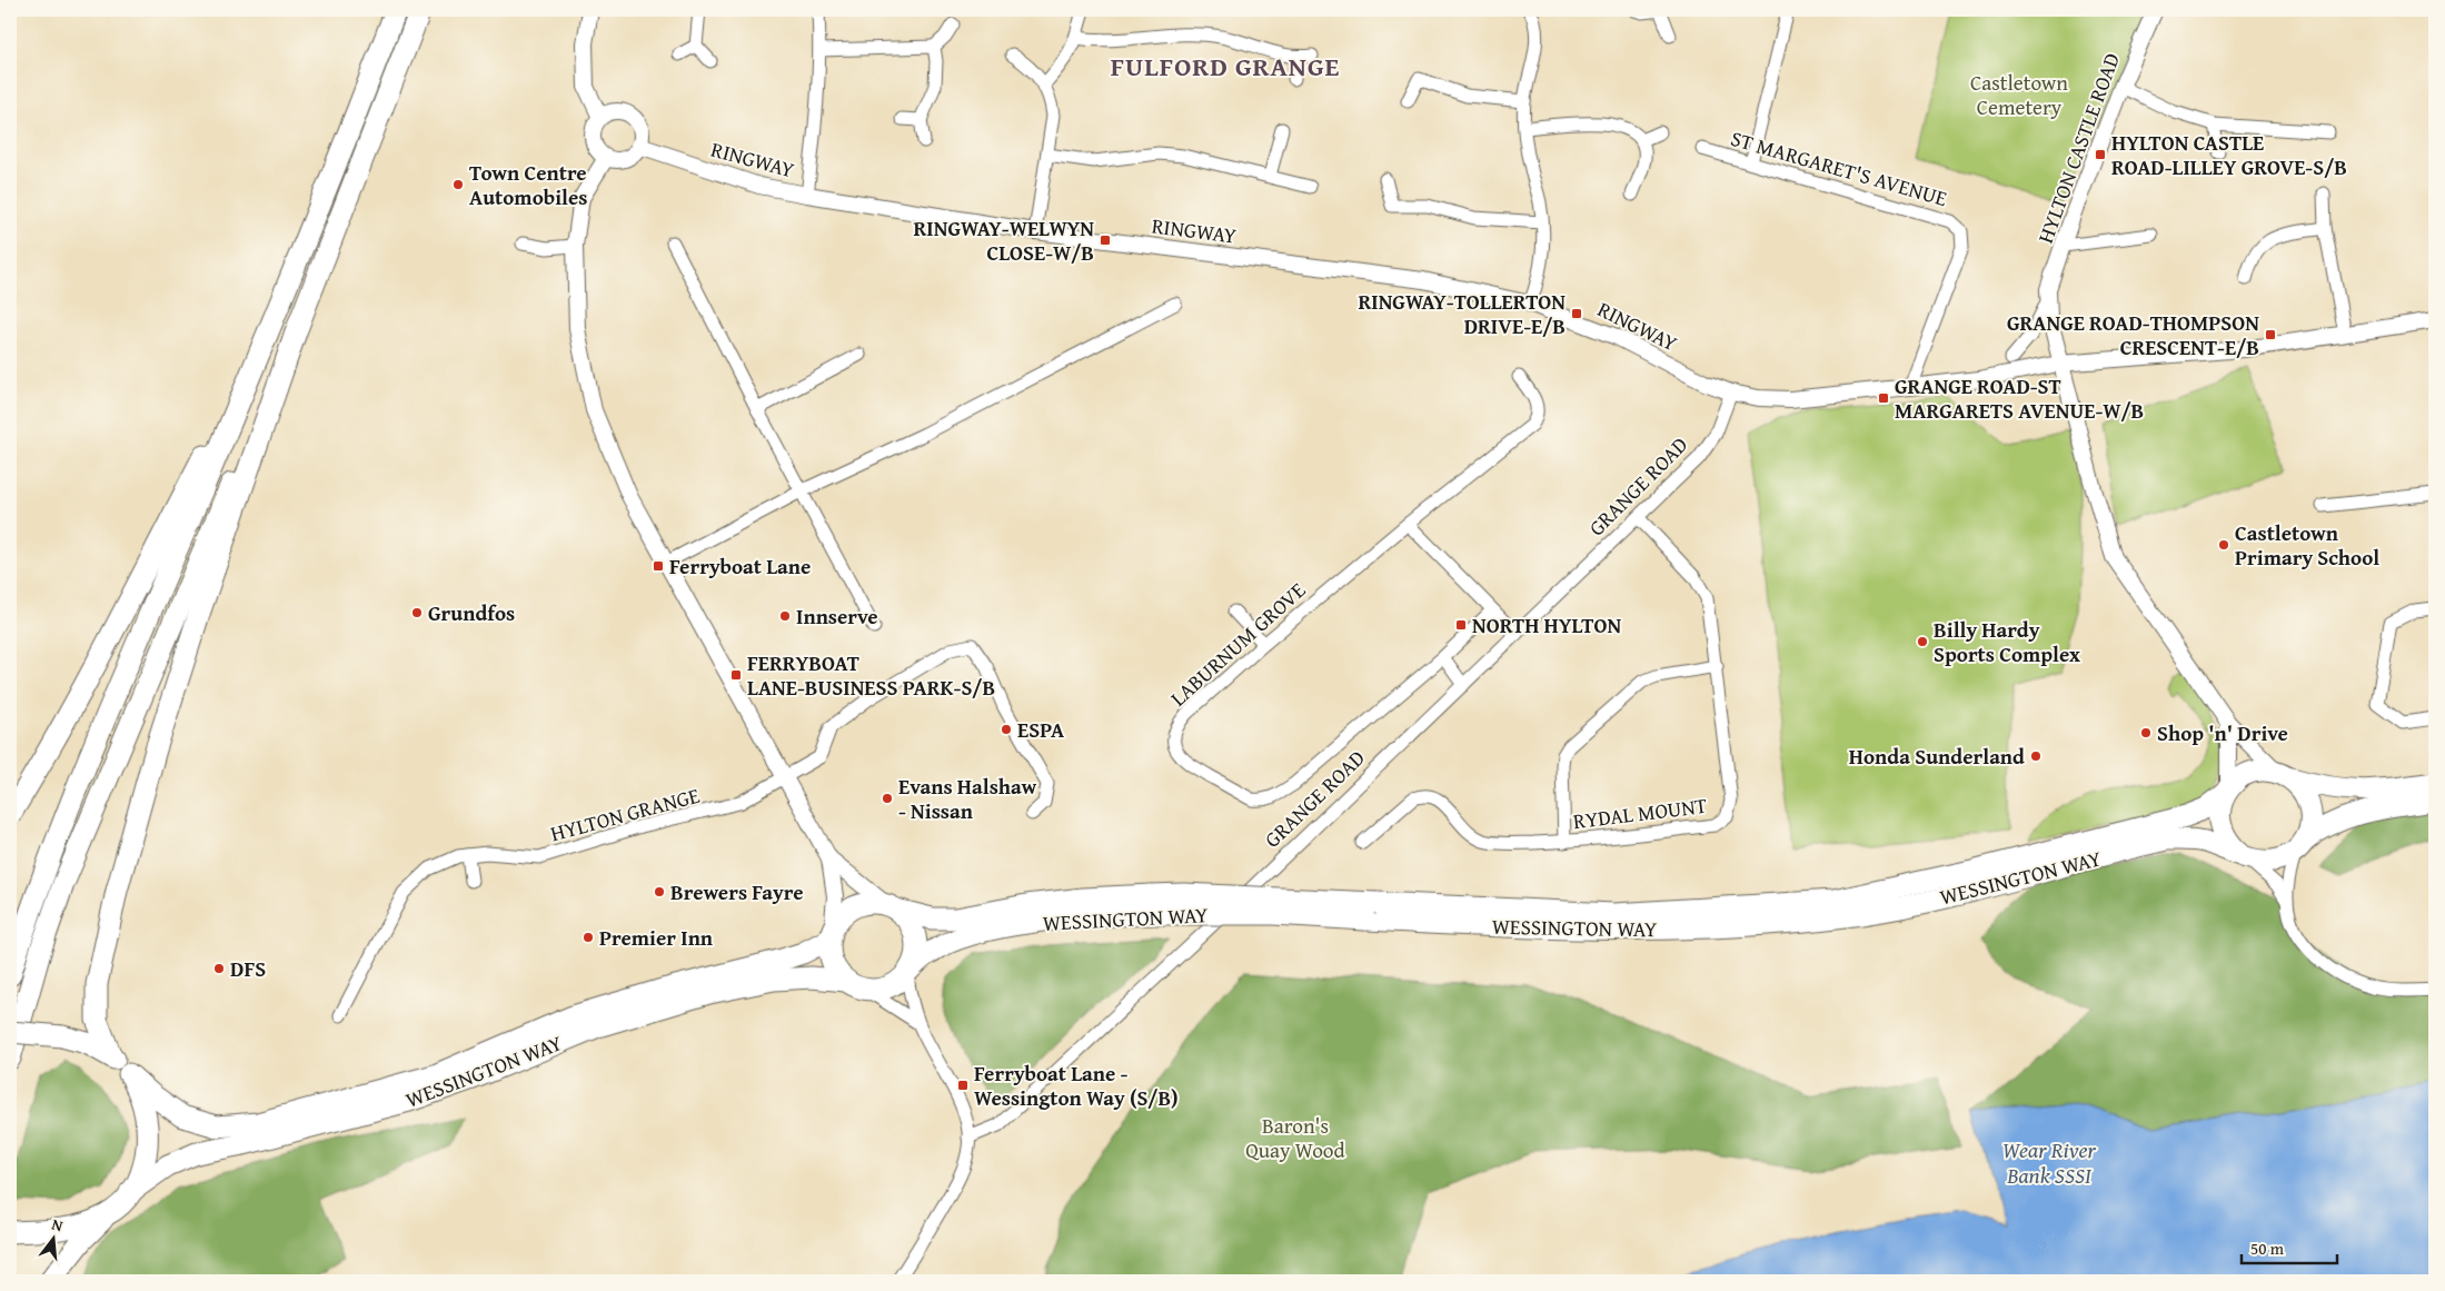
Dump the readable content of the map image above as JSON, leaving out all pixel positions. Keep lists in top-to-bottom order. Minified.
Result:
{"streets":{"highway":["WESSINGTON WAY"],"street":["HYLTON CASTLE ROAD","RINGWAY","ST MARGARET'S AVENUE","GRANGE ROAD","LABURNUM GROVE","RYDAL MOUNT","HYLTON GRANGE"]},"crossings":[["HYLTON CASTLE ROAD","WESSINGTON WAY"],["RINGWAY","GRANGE ROAD"],["GRANGE ROAD","RYDAL MOUNT"]],"districts":["FULFORD GRANGE"],"water":["Wear River Bank SSSI"],"parks":["Castletown Cemetery","Baron's Quay Wood"],"places":{"transit":["HYLTON CASTLE ROAD-LILLEY GROVE-S/B","RINGWAY-WELWYN CLOSE-W/B","RINGWAY-TOLLERTON DRIVE-E/B","GRANGE ROAD-THOMPSON CRESCENT-E/B","GRANGE ROAD-ST MARGARETS AVENUE-W/B","Ferryboat Lane","NORTH HYLTON","FERRYBOAT LANE-BUSINESS PARK-S/B","Ferryboat Lane - Wessington Way (S/B)"],"other":["Town Centre Automobiles","Castletown Primary School","Grundfos","Innserve","Billy Hardy Sports Complex","ESPA","Shop 'n' Drive","Honda Sunderland","Evans Halshaw - Nissan","Brewers Fayre","Premier Inn","DFS"]},"scale_bar":"50 m","north":"top"}
